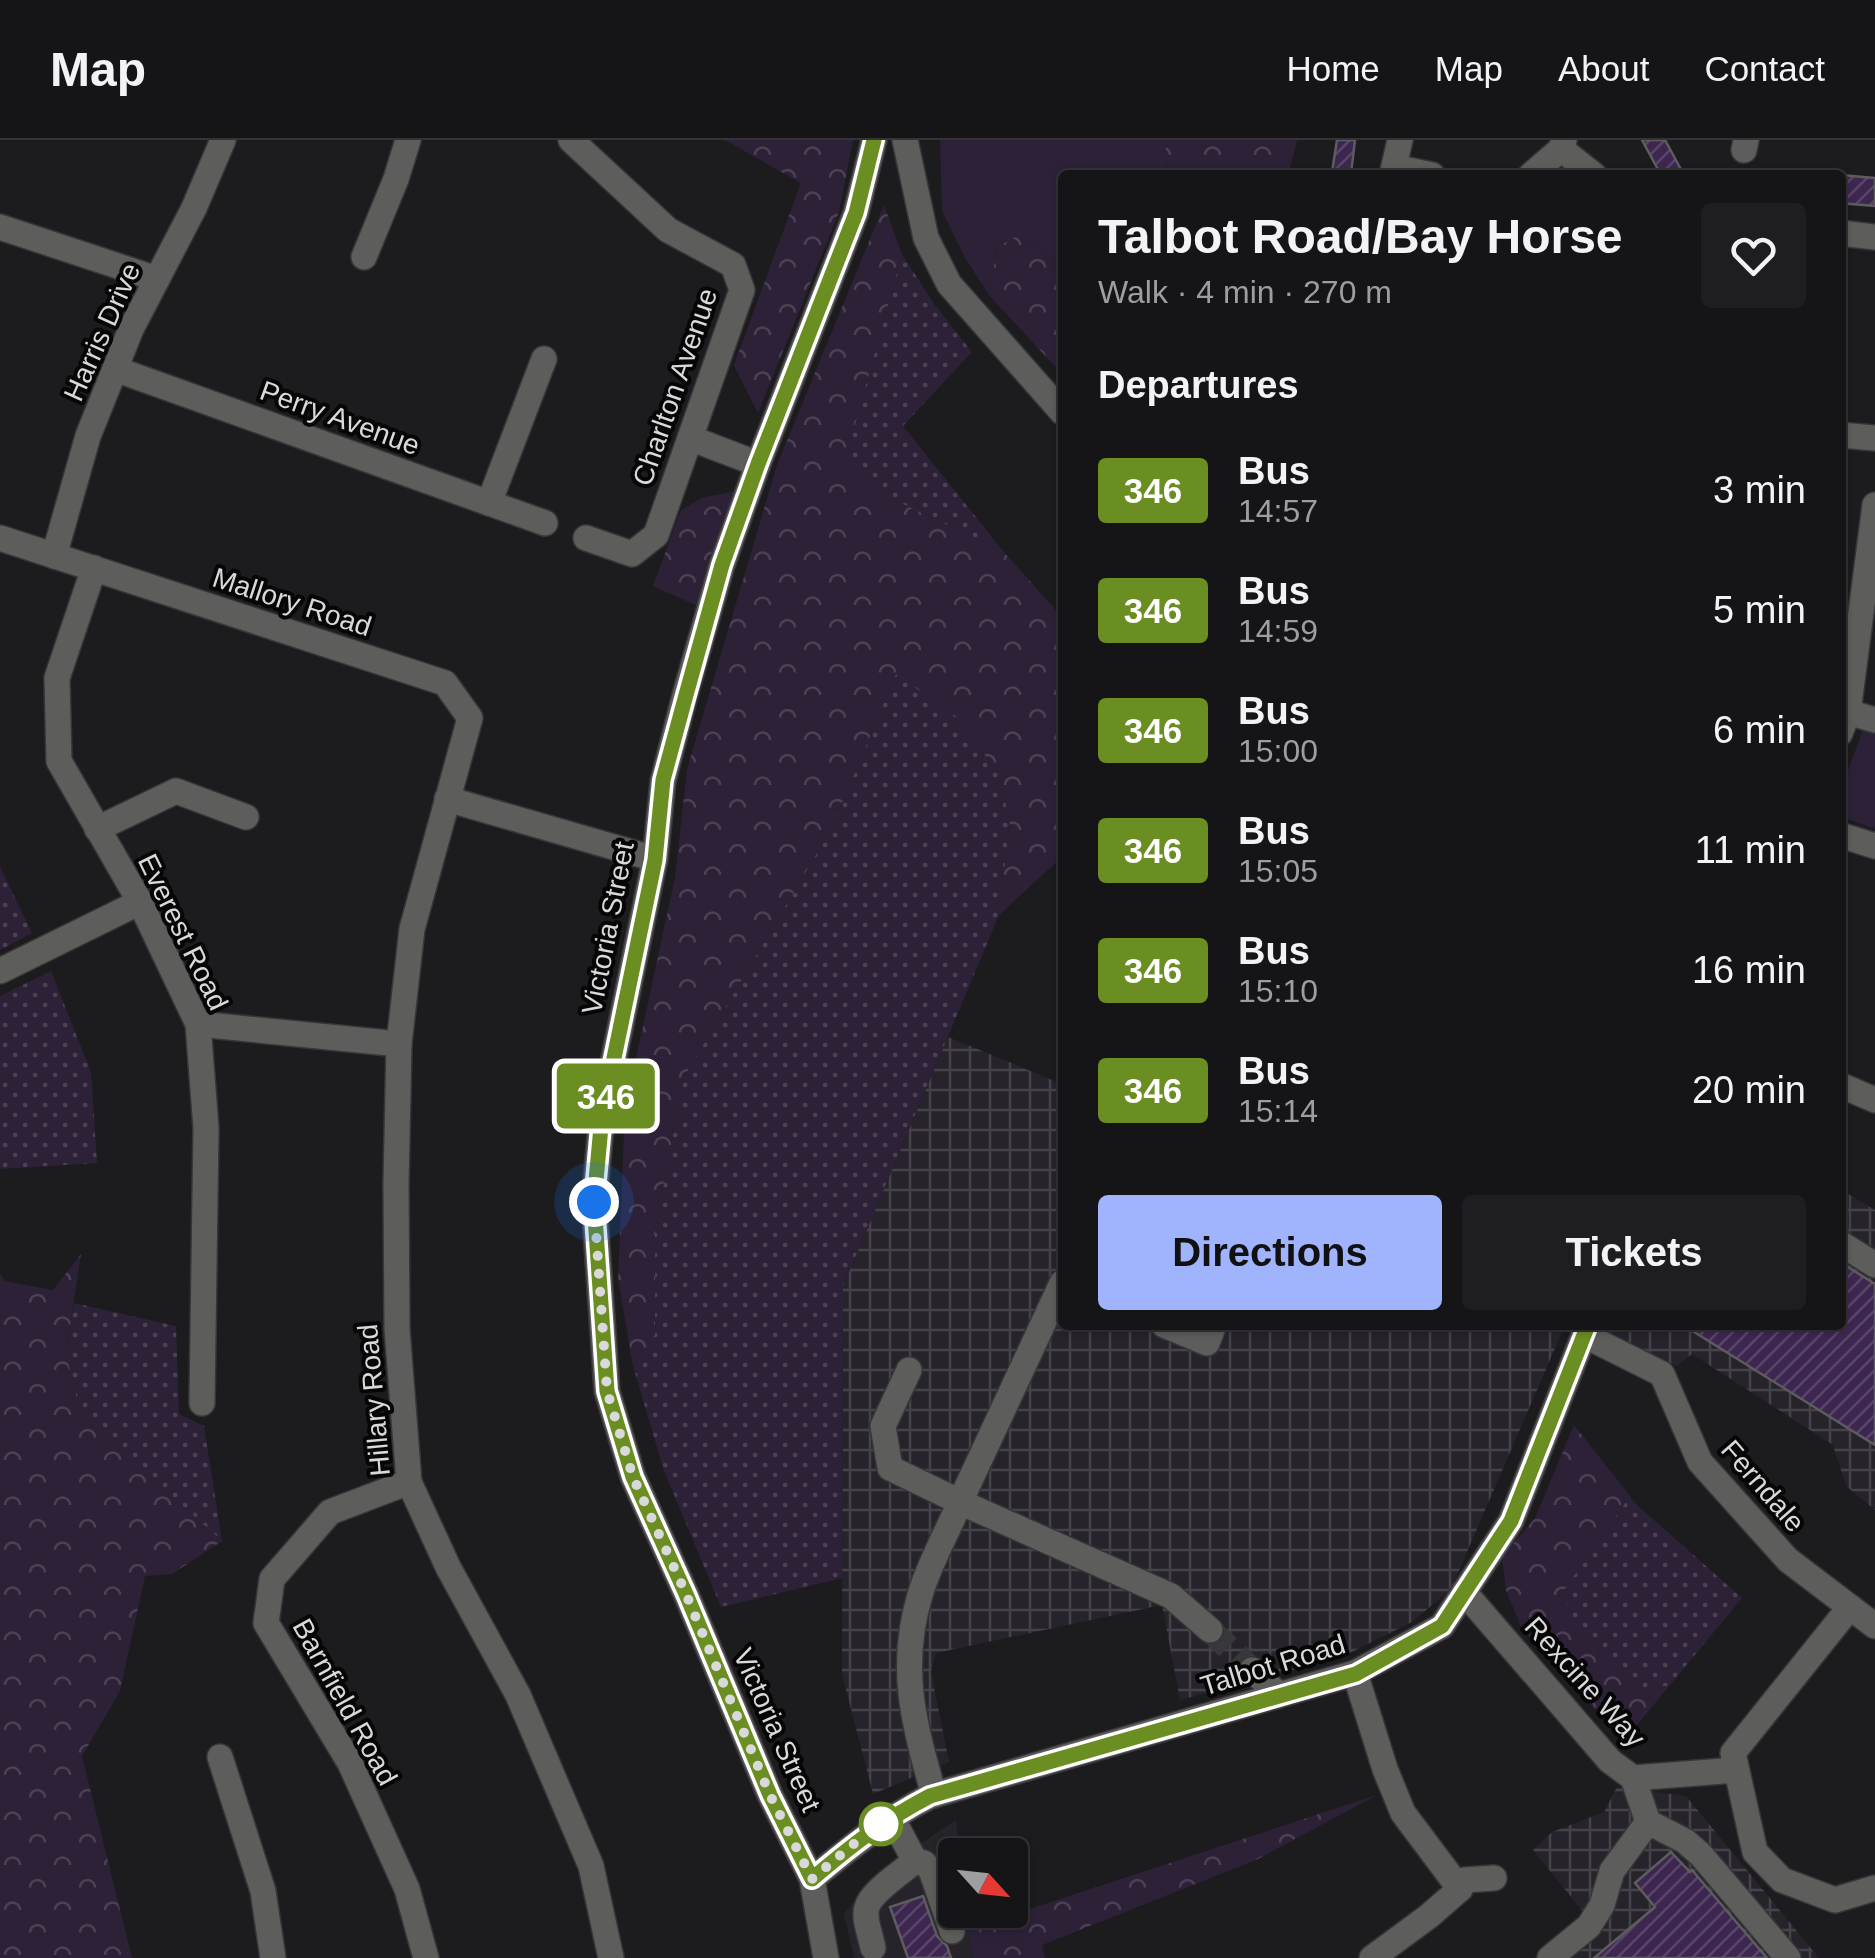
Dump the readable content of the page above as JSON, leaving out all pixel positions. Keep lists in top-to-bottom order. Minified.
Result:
{"streets":{"street":["Harris Drive","Charlton Avenue","Perry Avenue","Mallory Road","Victoria Street","Everest Road","Hillary Road","Ferndale","Talbot Road","Rexcine Way","Barnfield Road"]},"crossings":[["Harris Drive","Perry Avenue"],["Harris Drive","Mallory Road"],["Mallory Road","Everest Road"],["Mallory Road","Hillary Road"],["Victoria Street","Talbot Road"],["Hillary Road","Barnfield Road"],["Ferndale","Talbot Road"],["Talbot Road","Rexcine Way"]],"lines":["bus line 346"],"north":"bottom right","page":{"header":"Map","nav":["Home","Map","About","Contact"],"on_map":"346","heading":[["Talbot Road/Bay Horse","Walk · 4 min · 270 m"],"Departures"],"list":[{"mark":"346","name":"Bus","note":"14:57","value":"3 min"},{"mark":"346","name":"Bus","note":"14:59","value":"5 min"},{"mark":"346","name":"Bus","note":"15:00","value":"6 min"},{"mark":"346","name":"Bus","note":"15:05","value":"11 min"},{"mark":"346","name":"Bus","note":"15:10","value":"16 min"},{"mark":"346","name":"Bus","note":"15:14","value":"20 min"}],"buttons":["Directions","Tickets"]}}
